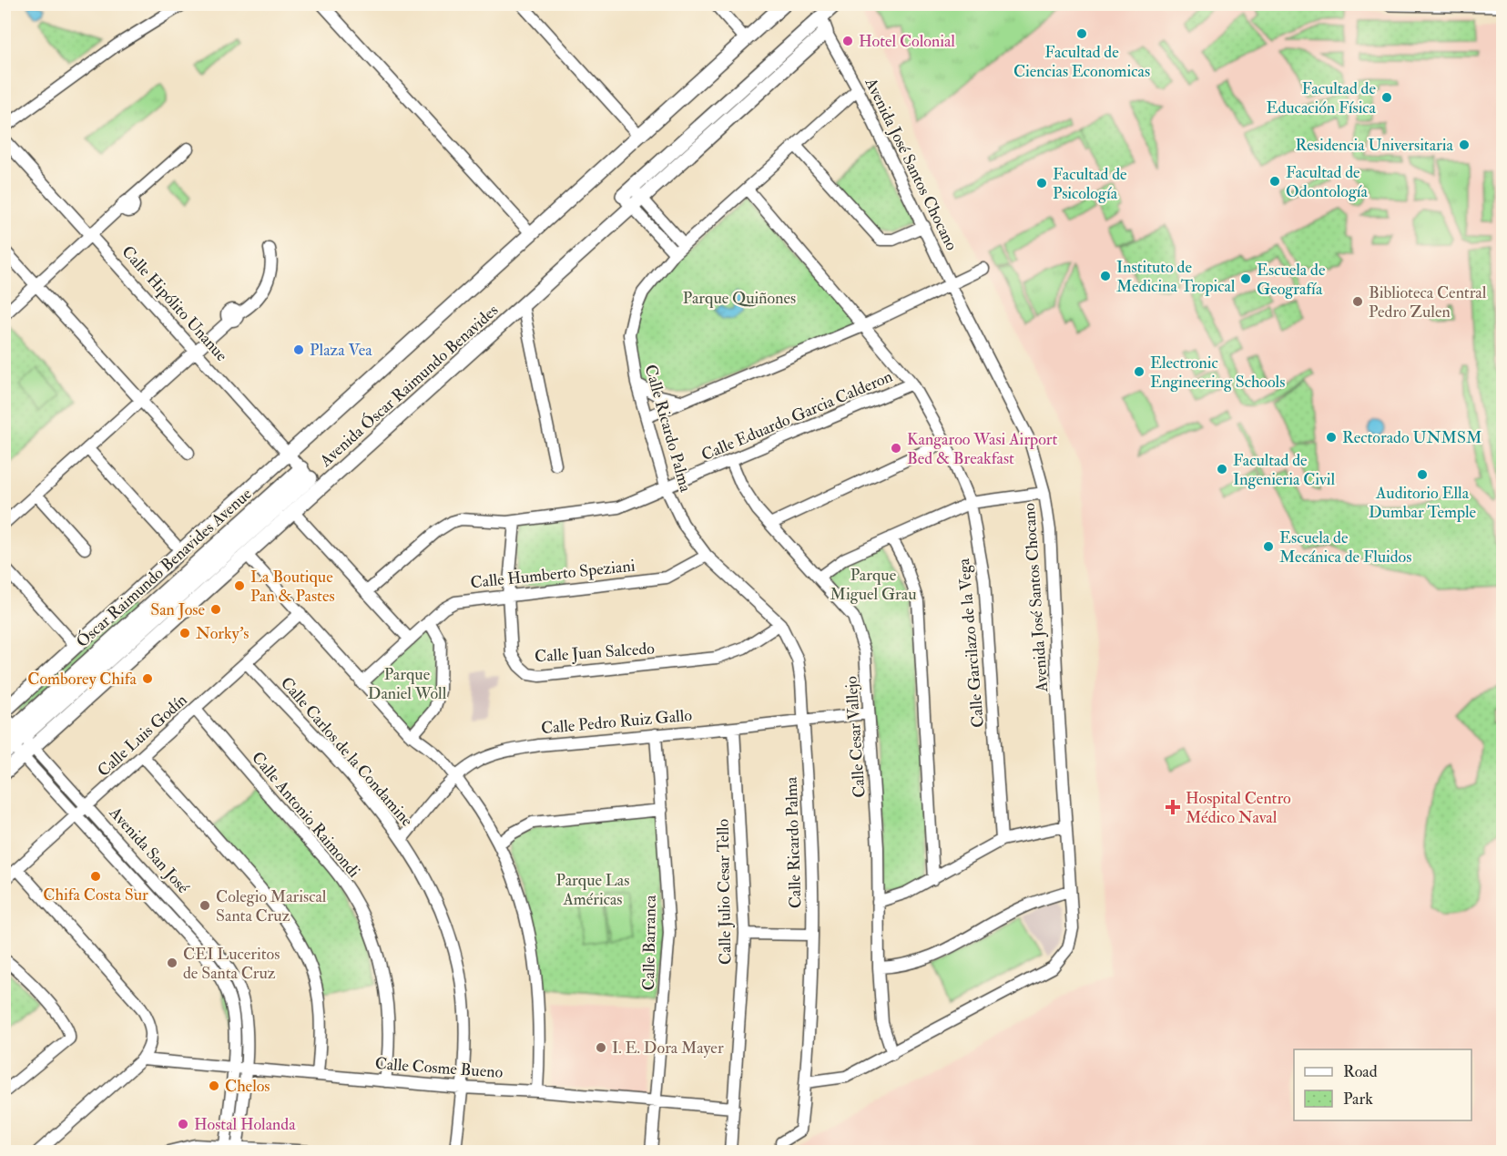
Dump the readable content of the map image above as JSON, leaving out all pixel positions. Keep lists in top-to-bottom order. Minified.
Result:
{"streets":{"main road":["Avenida Óscar Raimundo Benavides","Óscar Raimundo Benavides Avenue"],"street":["Avenida José Santos Chocano","Calle Hipólito Unanue","Calle Eduardo Garcia Calderon","Calle Ricardo Palma","Calle Humberto Speziani","Calle Garcilazo de la Vega","Calle Juan Salcedo","Calle Pedro Ruiz Gallo","Calle Luis Godín","Calle Cesar Vallejo","Calle Carlos de la Condamine","Calle Antonio Raimondi","Avenida San José","Calle Julio Cesar Tello","Calle Barranca","Calle Cosme Bueno"]},"crossings":[["Avenida José Santos Chocano","Avenida Óscar Raimundo Benavides"],["Avenida José Santos Chocano","Calle Ricardo Palma"],["Avenida José Santos Chocano","Calle Cesar Vallejo"],["Calle Hipólito Unanue","Avenida Óscar Raimundo Benavides"],["Calle Hipólito Unanue","Óscar Raimundo Benavides Avenue"],["Avenida Óscar Raimundo Benavides","Óscar Raimundo Benavides Avenue"],["Avenida Óscar Raimundo Benavides","Avenida San José"],["Calle Eduardo Garcia Calderon","Calle Ricardo Palma"],["Calle Eduardo Garcia Calderon","Calle Garcilazo de la Vega"],["Calle Eduardo Garcia Calderon","Calle Juan Salcedo"],["Calle Eduardo Garcia Calderon","Calle Cesar Vallejo"],["Calle Ricardo Palma","Calle Humberto Speziani"],["Calle Ricardo Palma","Calle Garcilazo de la Vega"],["Calle Ricardo Palma","Calle Juan Salcedo"],["Calle Ricardo Palma","Calle Pedro Ruiz Gallo"],["Óscar Raimundo Benavides Avenue","Avenida San José"],["Calle Humberto Speziani","Calle Juan Salcedo"],["Calle Pedro Ruiz Gallo","Calle Cesar Vallejo"],["Calle Pedro Ruiz Gallo","Calle Carlos de la Condamine"],["Calle Pedro Ruiz Gallo","Calle Julio Cesar Tello"],["Calle Pedro Ruiz Gallo","Calle Barranca"],["Calle Luis Godín","Calle Carlos de la Condamine"],["Calle Luis Godín","Calle Antonio Raimondi"],["Calle Luis Godín","Avenida San José"],["Calle Carlos de la Condamine","Calle Cosme Bueno"],["Calle Antonio Raimondi","Calle Cosme Bueno"],["Avenida San José","Calle Cosme Bueno"],["Calle Julio Cesar Tello","Calle Cosme Bueno"],["Calle Barranca","Calle Cosme Bueno"]],"parks":["Parque Quiñones","Parque Miguel Grau","Parque Daniel Woll","Parque Las Américas"],"places":{"other":["Facultad de Ciencias Economicas","Hotel Colonial","Facultad de Educación Física","Residencia Universitaria","Facultad de Odontología","Facultad de Psicología","Instituto de Medicina Tropical","Escuela de Geografía","Biblioteca Central Pedro Zulen","Plaza Vea","Electronic Engineering Schools","Rectorado UNMSM","Kangaroo Wasi Airport Bed & Breakfast","Facultad de Ingenieria Civil","Auditorio Ella Dumbar Temple","Escuela de Mecánica de Fluidos","La Boutique Pan & Pastes","San Jose","Norky's","Comborey Chifa","Chifa Costa Sur","Colegio Mariscal Santa Cruz","CEI Luceritos de Santa Cruz","I. E. Dora Mayer","Chelos","Hostal Holanda"],"health":["Hospital Centro Médico Naval"]},"legend":["Road","Park"]}
